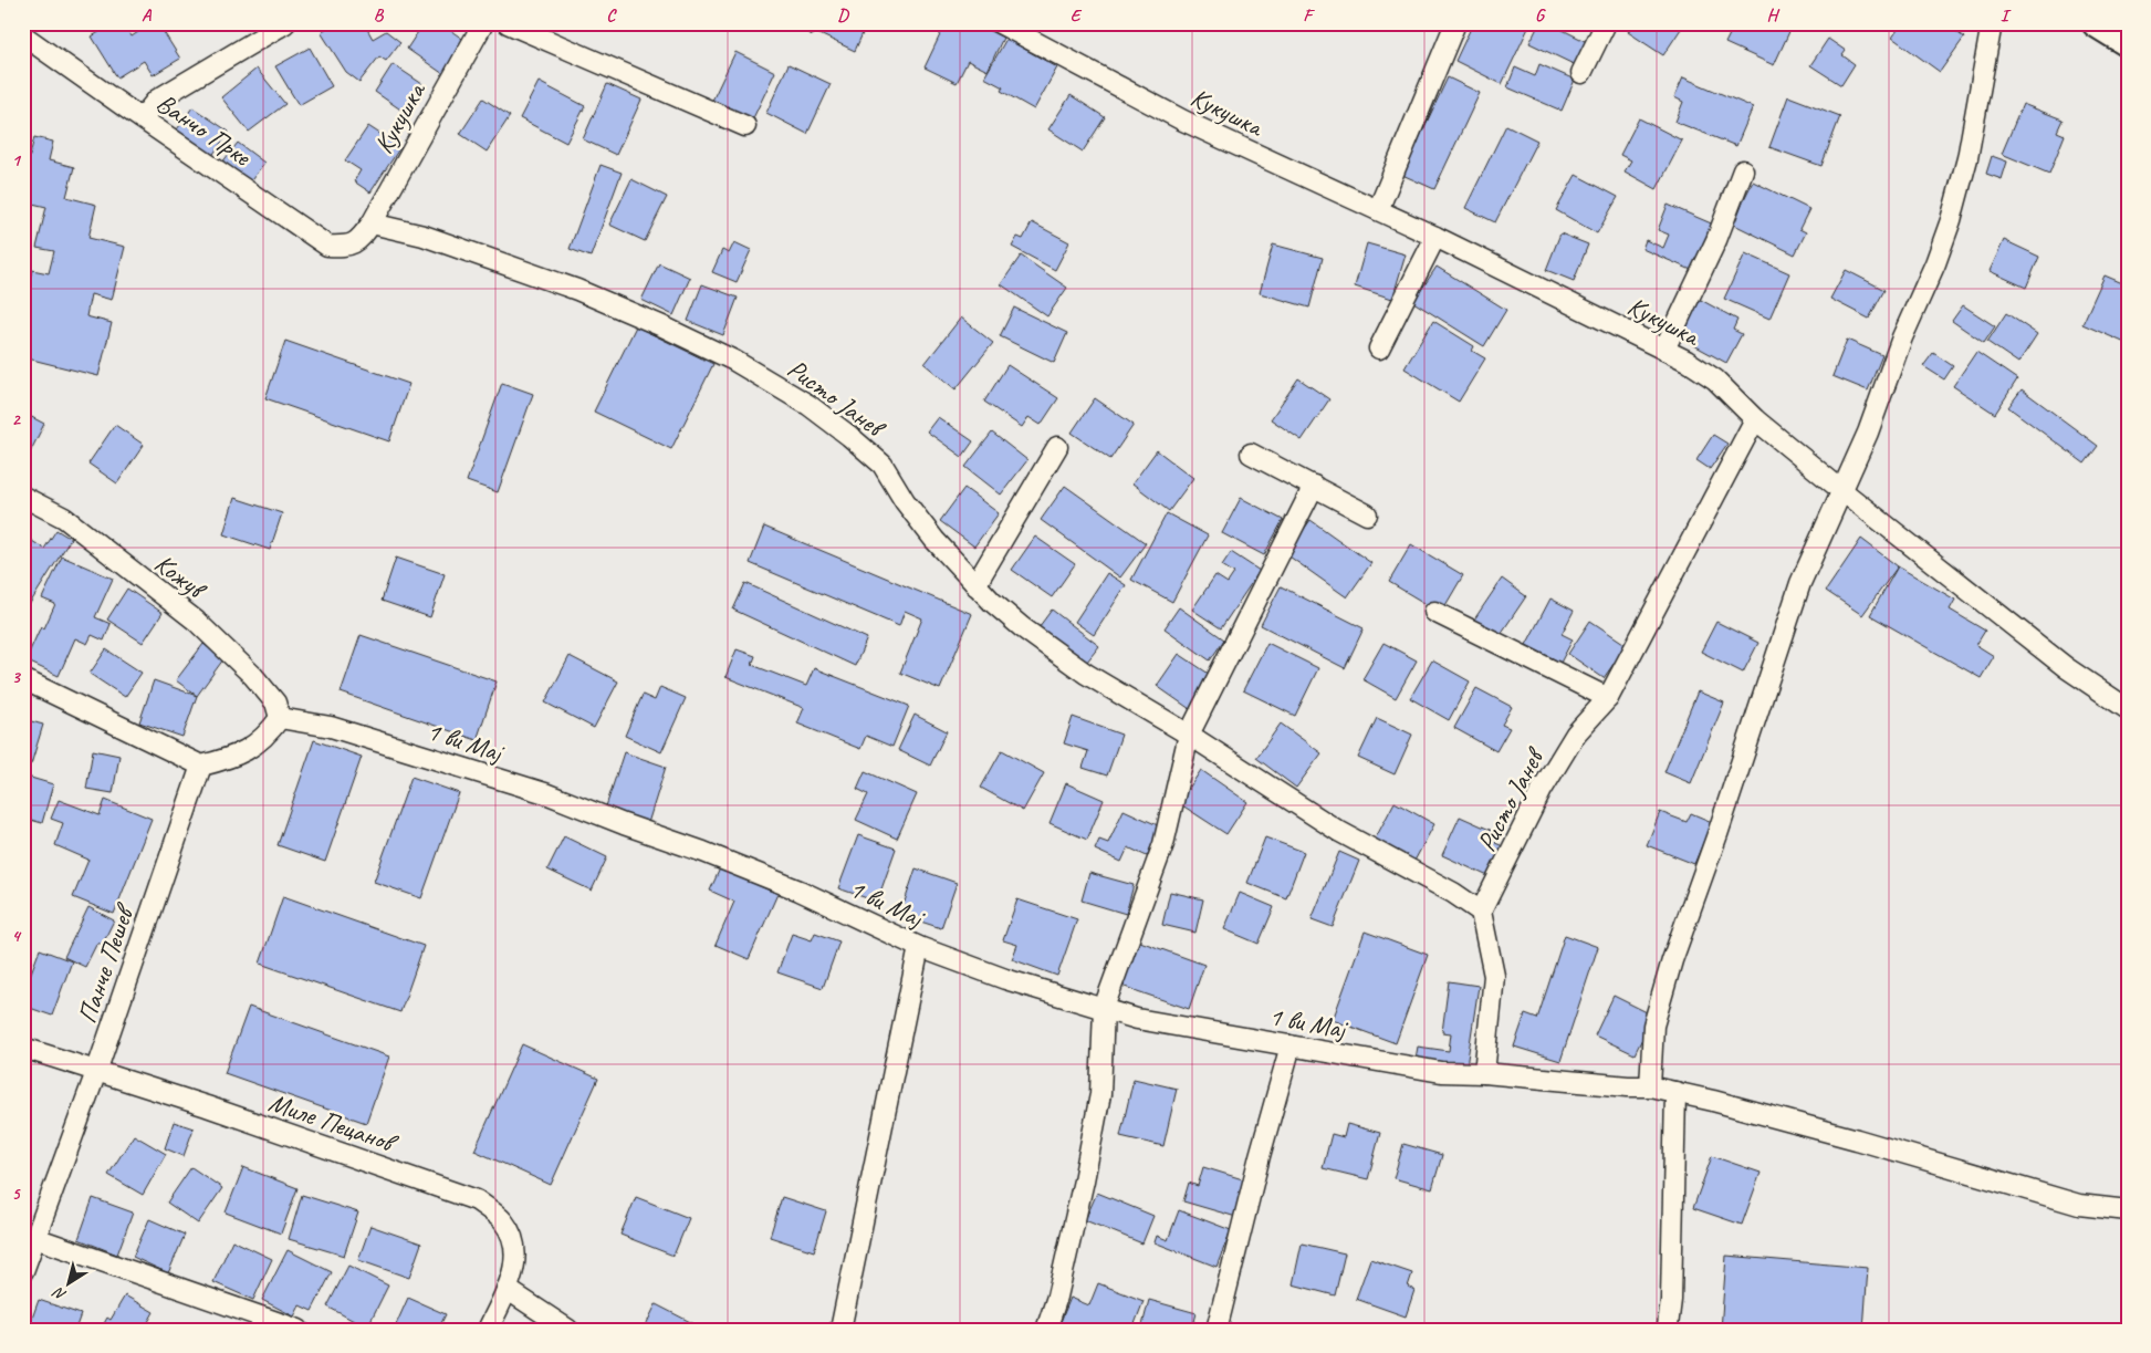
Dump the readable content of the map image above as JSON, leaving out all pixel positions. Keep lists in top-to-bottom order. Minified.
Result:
{"streets":{"street":["Кукушка","Ванчо Прке","Ристо Јанев","Кожув","1 ви Мај","Панче Пешев","Миле Пецанов"]},"crossings":[["Кукушка","Ванчо Прке"],["Кукушка","Ристо Јанев"],["Ванчо Прке","Ристо Јанев"],["Кожув","1 ви Мај"],["Панче Пешев","Миле Пецанов"]],"north":"bottom left","grid":{"columns":["A","B","C","D","E","F","G","H","I"],"rows":["1","2","3","4","5"]}}
